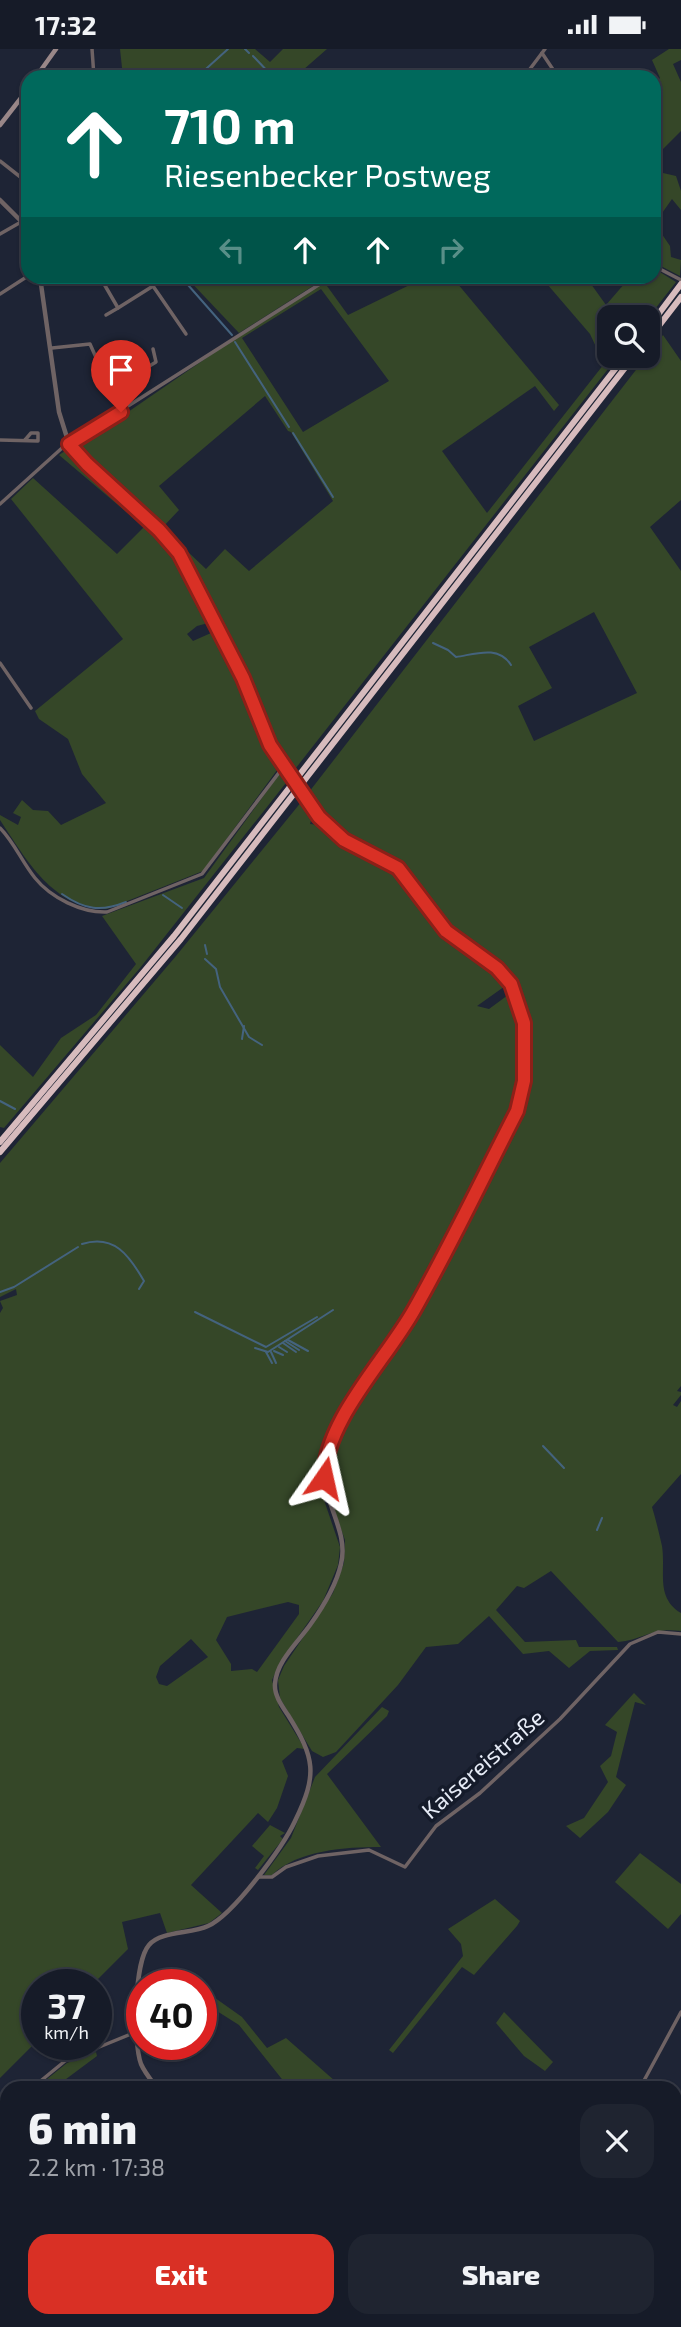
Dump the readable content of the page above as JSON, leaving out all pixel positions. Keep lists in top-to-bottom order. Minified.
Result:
{"streets":{"street":["Kaisereistraße"]},"page":{"status":"17:32","turn":["710 m","Riesenbecker Postweg"],"speed":"37 km/h","limit":"40","heading":["6 min","2.2 km · 17:38"],"buttons":["Exit","Share"]}}
